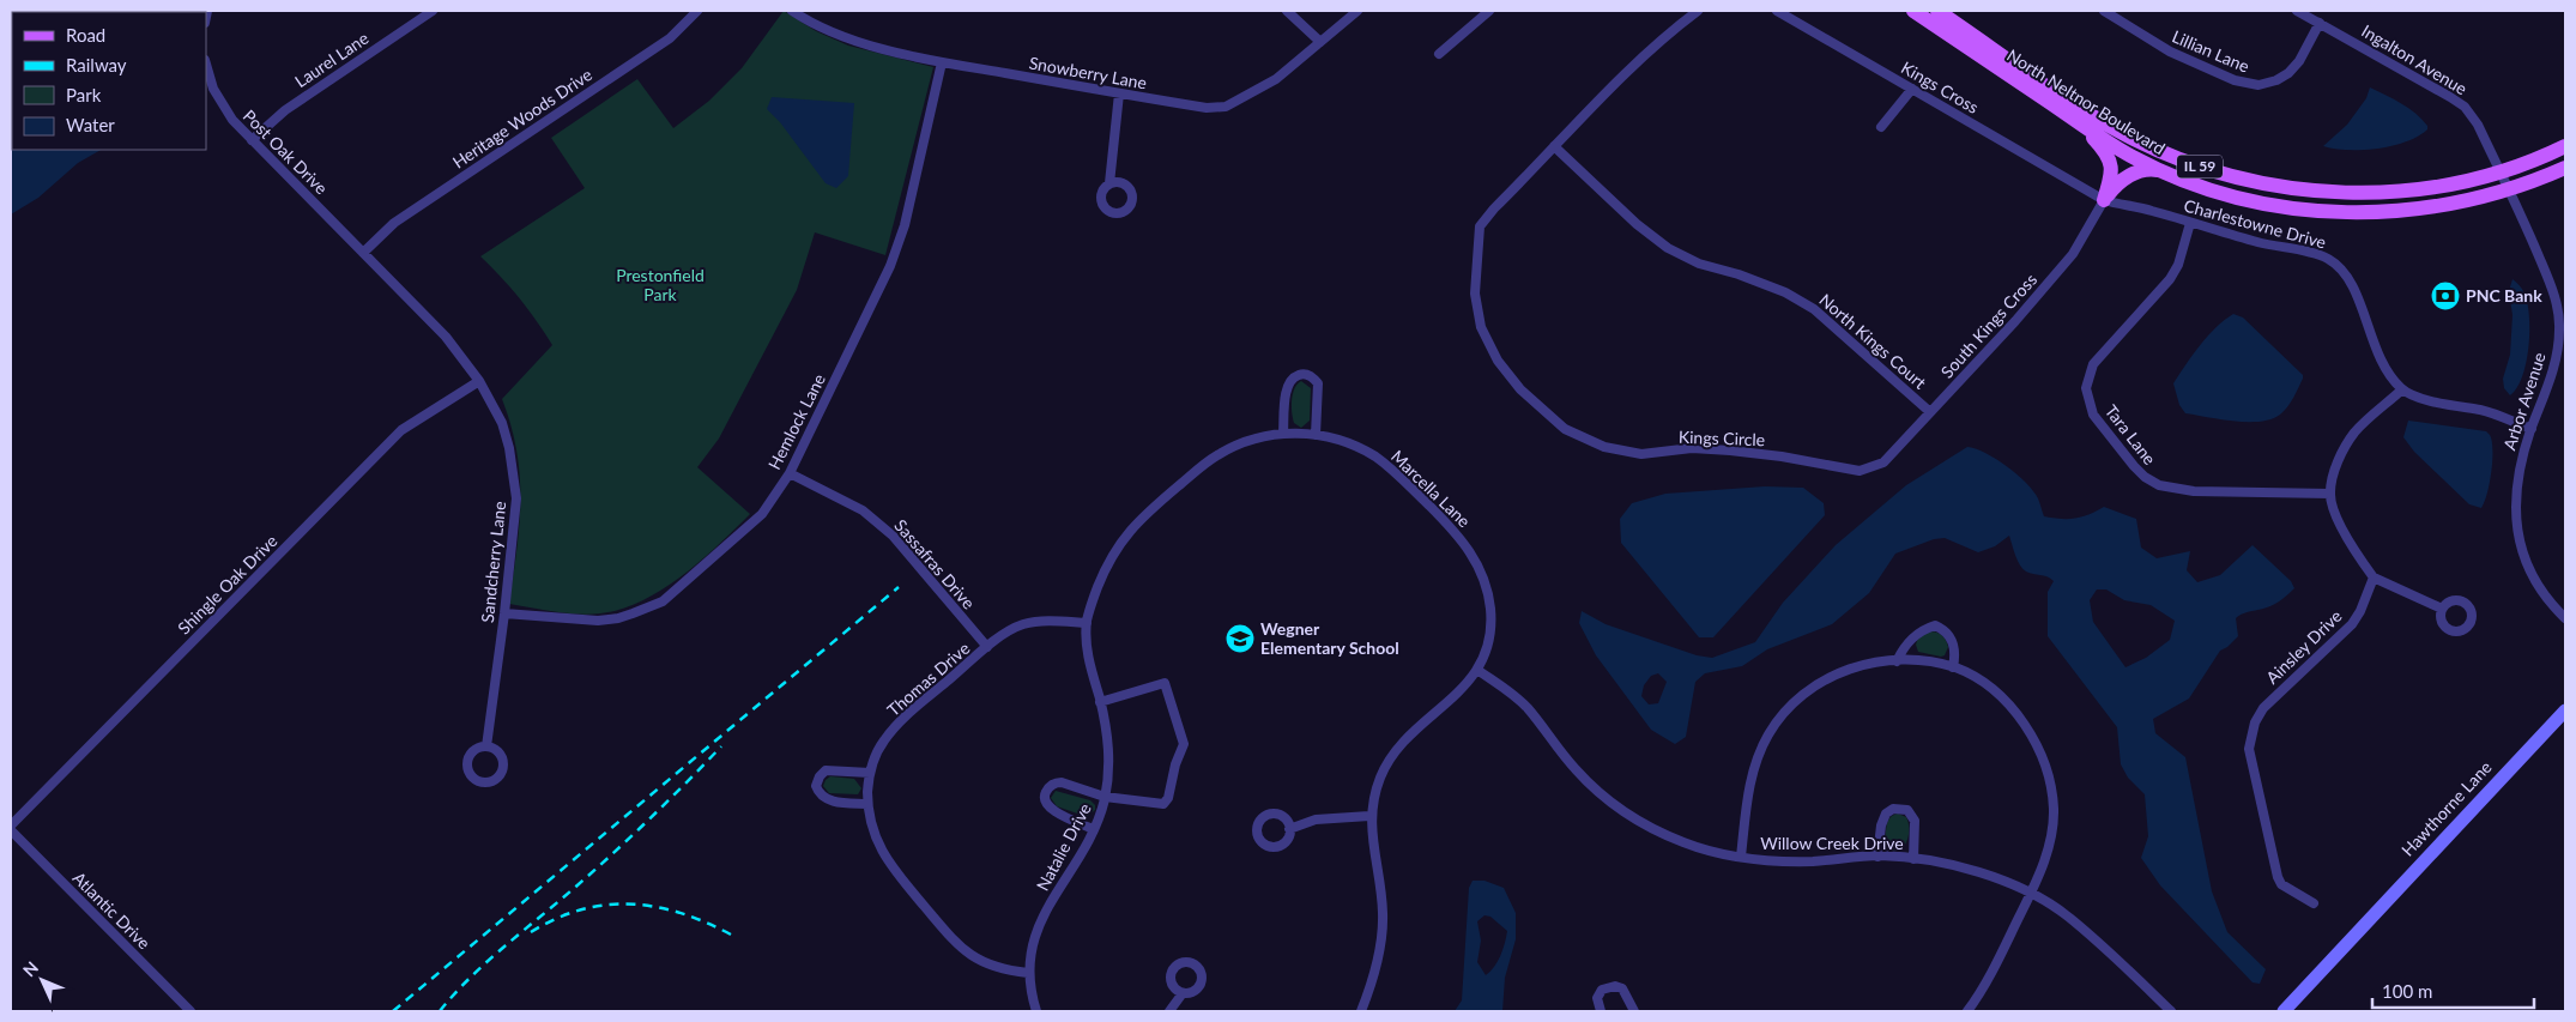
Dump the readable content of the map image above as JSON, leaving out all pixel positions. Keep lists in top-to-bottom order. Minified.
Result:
{"streets":{"main road":["North Neltnor Boulevard","IL 59"],"street":["Lillian Lane","Laurel Lane","Ingalton Avenue","Snowberry Lane","Kings Cross","Heritage Woods Drive","Post Oak Drive","Charlestowne Drive","South Kings Cross","North Kings Court","Arbor Avenue","Hemlock Lane","Tara Lane","Kings Circle","Marcella Lane","Sandcherry Lane","Sassafras Drive","Shingle Oak Drive","Ainsley Drive","Thomas Drive","Hawthorne Lane","Willow Creek Drive","Natalie Drive","Atlantic Drive"]},"crossings":[["Lillian Lane","Ingalton Avenue"],["Laurel Lane","Post Oak Drive"],["Ingalton Avenue","North Neltnor Boulevard"],["Ingalton Avenue","Arbor Avenue"],["Snowberry Lane","Hemlock Lane"],["Kings Cross","Charlestowne Drive"],["Kings Cross","South Kings Cross"],["North Neltnor Boulevard","Arbor Avenue"],["Heritage Woods Drive","Post Oak Drive"],["Heritage Woods Drive","Sandcherry Lane"],["Post Oak Drive","Sandcherry Lane"],["Charlestowne Drive","South Kings Cross"],["Charlestowne Drive","Tara Lane"],["South Kings Cross","North Kings Court"],["South Kings Cross","Kings Circle"],["North Kings Court","Kings Circle"],["Hemlock Lane","Sandcherry Lane"],["Hemlock Lane","Sassafras Drive"],["Marcella Lane","Thomas Drive"],["Marcella Lane","Willow Creek Drive"],["Marcella Lane","Natalie Drive"],["Sandcherry Lane","Shingle Oak Drive"],["Sassafras Drive","Thomas Drive"],["Thomas Drive","Natalie Drive"]],"parks":["Prestonfield Park"],"places":{"bank":["PNC Bank"],"school or university":["Wegner Elementary School"]},"legend":["Road","Railway","Park","Water"],"scale_bar":"100 m","north":"top left"}
